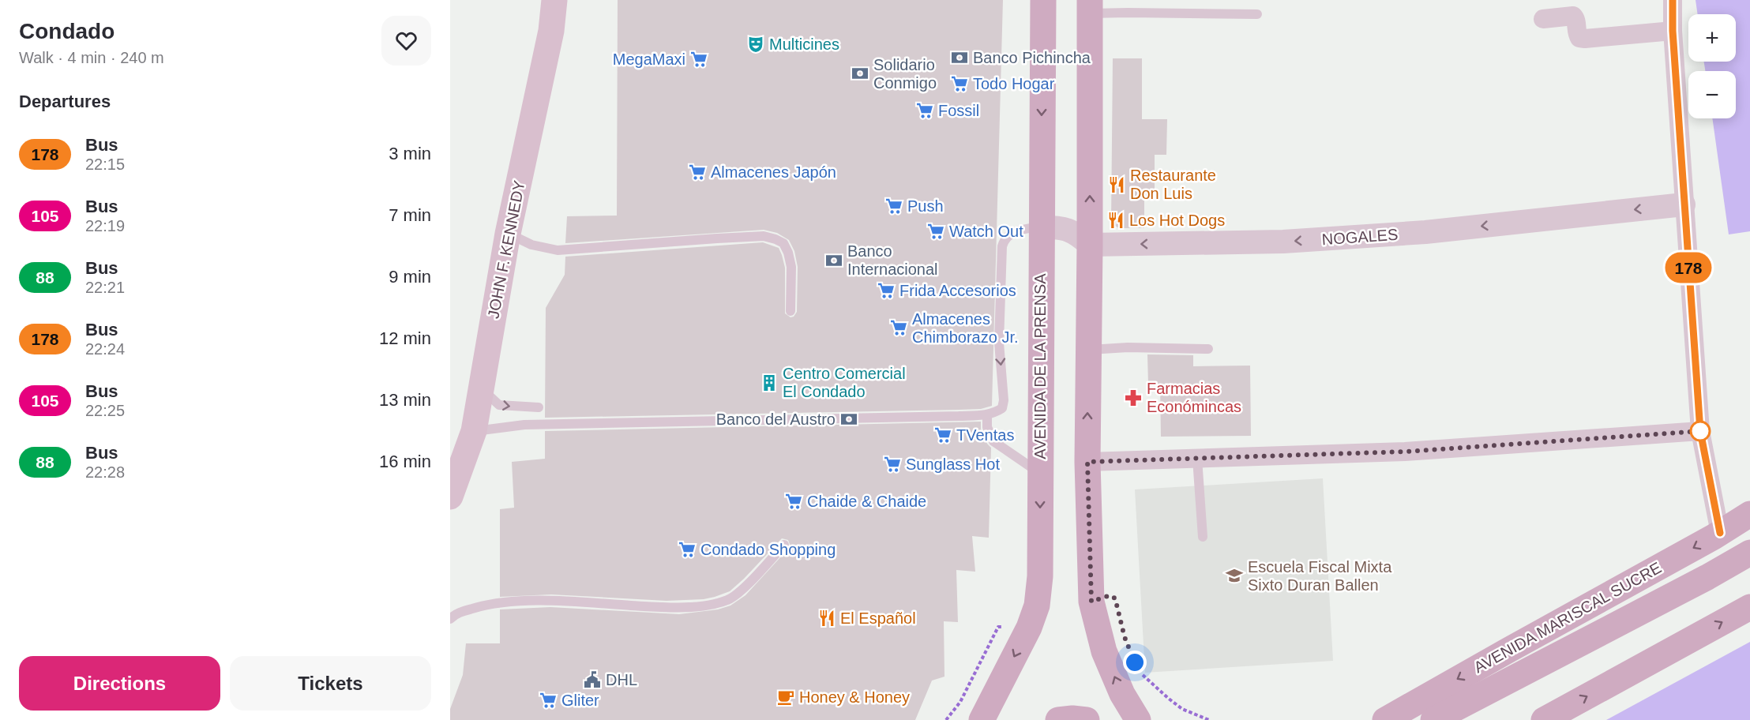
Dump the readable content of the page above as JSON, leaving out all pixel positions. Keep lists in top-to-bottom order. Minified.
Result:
{"streets":{"main road":["JOHN F. KENNEDY","AVENIDA DE LA PRENSA","AVENIDA MARISCAL SUCRE"],"street":["NOGALES"]},"one_way":["NOGALES"],"places":{"theatre":["Multicines"],"bank":["Banco Pichincha","Solidario Conmigo","Banco Internacional","Banco del Austro"],"supermarket":["MegaMaxi","Todo Hogar","Fossil","Almacenes Japón","Push","Watch Out","Frida Accesorios","Almacenes Chimborazo Jr.","TVentas","Sunglass Hot","Chaide & Chaide","Condado Shopping","Gliter"],"restaurant":["Restaurante Don Luis","Los Hot Dogs","El Español"],"building":["Centro Comercial El Condado"],"pharmacy":["Farmacias Económincas"],"school or university":["Escuela Fiscal Mixta Sixto Duran Ballen"],"public building":["DHL"],"cafe":["Honey & Honey"]},"lines":["bus line 178"],"page":{"heading":[["Condado","Walk · 4 min · 240 m"],"Departures"],"on_map":"178","map_buttons":["+","−"],"list":[{"mark":"178","name":"Bus","note":"22:15","value":"3 min"},{"mark":"105","name":"Bus","note":"22:19","value":"7 min"},{"mark":"88","name":"Bus","note":"22:21","value":"9 min"},{"mark":"178","name":"Bus","note":"22:24","value":"12 min"},{"mark":"105","name":"Bus","note":"22:25","value":"13 min"},{"mark":"88","name":"Bus","note":"22:28","value":"16 min"}],"buttons":["Directions","Tickets"]}}
